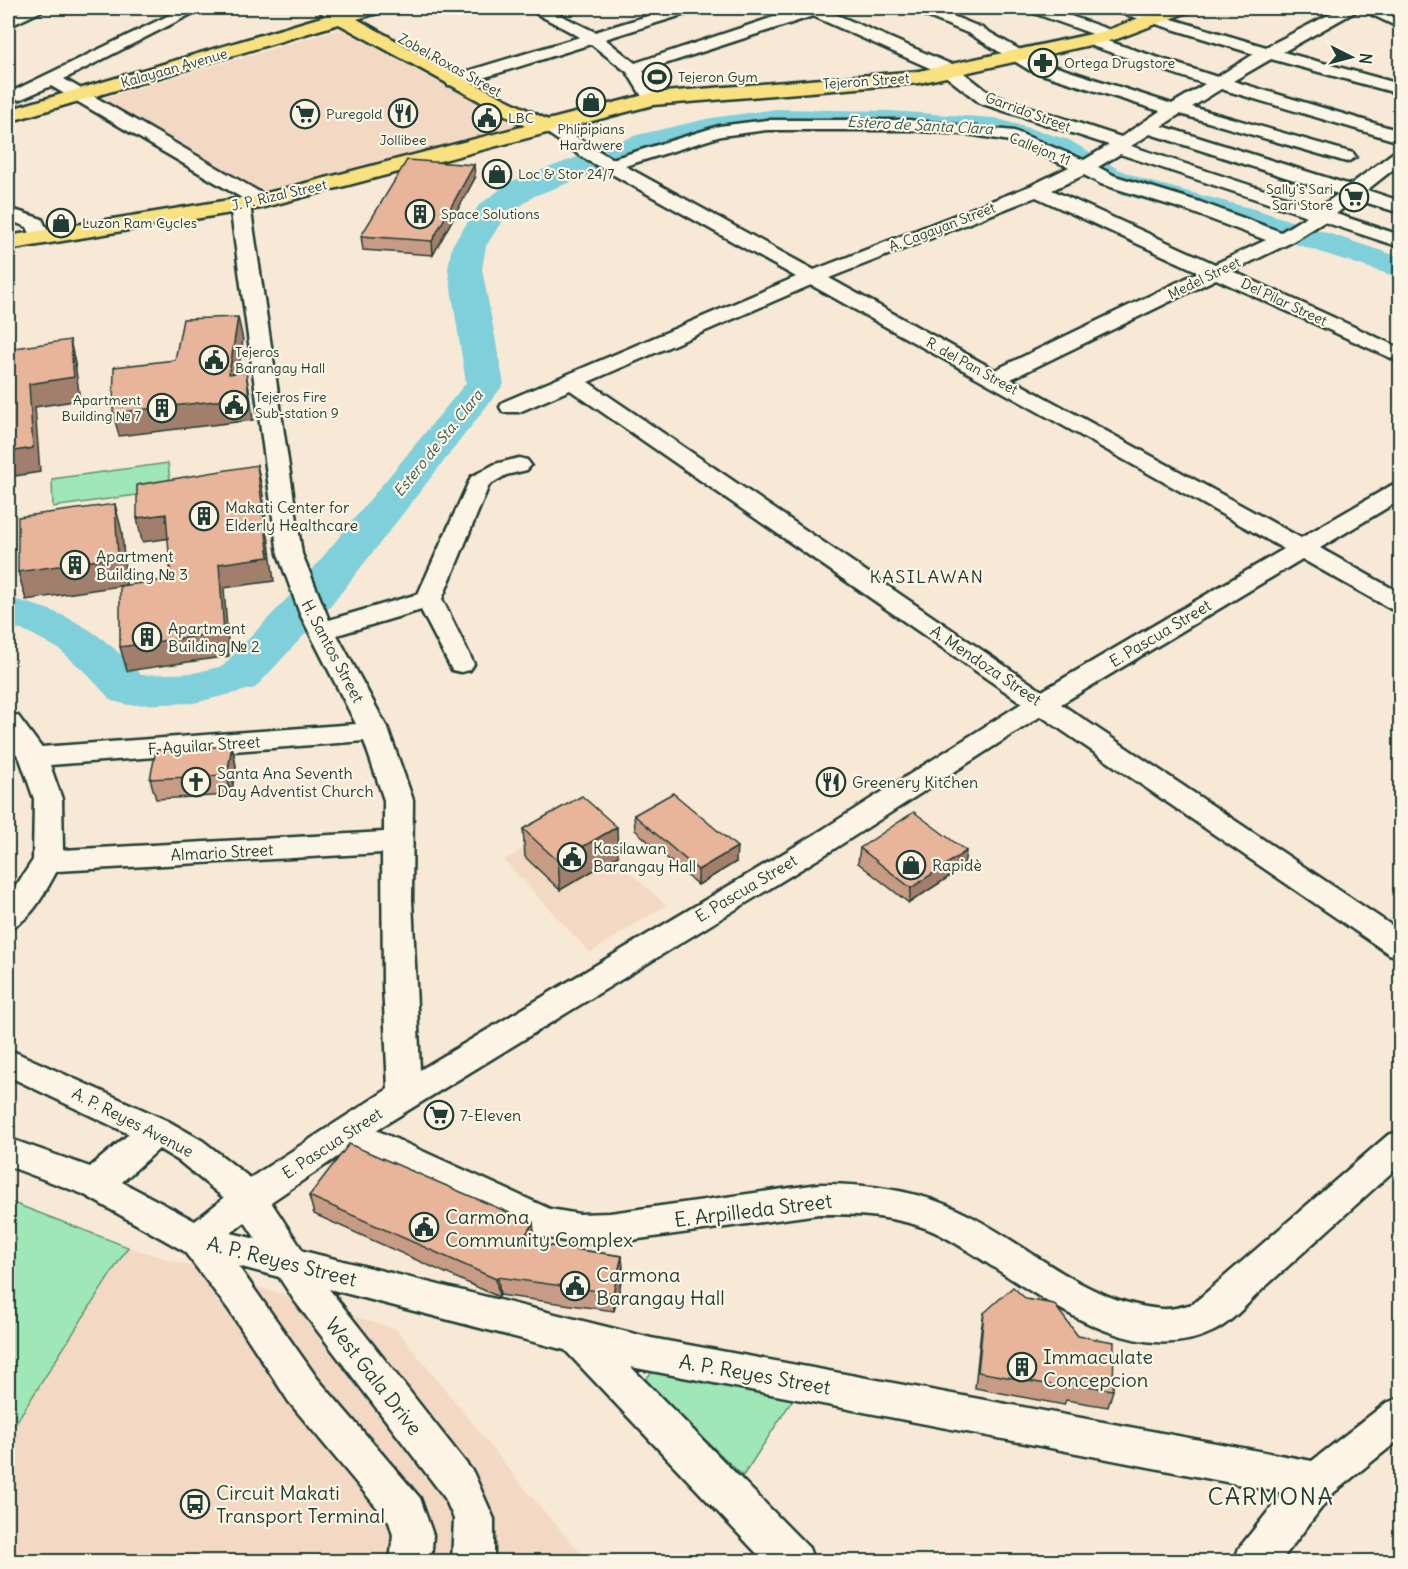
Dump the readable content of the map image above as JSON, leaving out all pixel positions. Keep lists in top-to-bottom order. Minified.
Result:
{"streets":{"main road":["Zobel Roxas Street","Kalayaan Avenue","Tejeron Street","J. P. Rizal Street"],"street":["Garrido Street","Callejon 11","A. Cagayan Street","Medel Street","Del Pilar Street","R. del Pan Street","E. Pascua Street","H. Santos Street","A. Mendoza Street","F. Aguilar Street","Almario Street","A. P. Reyes Avenue","E. Arpilleda Street","A. P. Reyes Street","West Gala Drive"]},"crossings":[["Zobel Roxas Street","Kalayaan Avenue"],["Zobel Roxas Street","Tejeron Street"],["Zobel Roxas Street","J. P. Rizal Street"],["Zobel Roxas Street","R. del Pan Street"],["Tejeron Street","Garrido Street"],["Tejeron Street","J. P. Rizal Street"],["Tejeron Street","R. del Pan Street"],["Garrido Street","A. Cagayan Street"],["Garrido Street","Medel Street"],["Callejon 11","A. Cagayan Street"],["Callejon 11","Medel Street"],["Callejon 11","R. del Pan Street"],["J. P. Rizal Street","R. del Pan Street"],["J. P. Rizal Street","H. Santos Street"],["A. Cagayan Street","Del Pilar Street"],["A. Cagayan Street","R. del Pan Street"],["A. Cagayan Street","A. Mendoza Street"],["Medel Street","Del Pilar Street"],["Medel Street","R. del Pan Street"],["R. del Pan Street","E. Pascua Street"],["E. Pascua Street","H. Santos Street"],["E. Pascua Street","A. Mendoza Street"],["E. Pascua Street","A. P. Reyes Avenue"],["E. Pascua Street","E. Arpilleda Street"],["E. Pascua Street","A. P. Reyes Street"],["E. Pascua Street","West Gala Drive"],["H. Santos Street","F. Aguilar Street"],["H. Santos Street","Almario Street"],["A. P. Reyes Avenue","West Gala Drive"],["A. P. Reyes Street","West Gala Drive"]],"districts":["KASILAWAN","CARMONA"],"water":["Estero de Santa Clara","Estero de Sta. Clara"],"places":{"pharmacy":["Ortega Drugstore"],"sports":["Tejeron Gym"],"shop":["Phlipipians Hardwere","Loc & Stor 24/7","Luzon Ram Cycles","Rapidè"],"restaurant":["Jollibee","Greenery Kitchen"],"supermarket":["Puregold","Sally's Sari Sari Store","7-Eleven"],"public building":["LBC","Tejeros Barangay Hall","Tejeros Fire Sub-station 9","Kasilawan Barangay Hall","Carmona Community Complex","Carmona Barangay Hall"],"building":["Space Solutions","Apartment Building № 7","Makati Center for Elderly Healthcare","Apartment Building № 3","Apartment Building № 2","Immaculate Concepcion"],"church":["Santa Ana Seventh Day Adventist Church"],"bus stop":["Circuit Makati Transport Terminal"]},"north":"right"}
